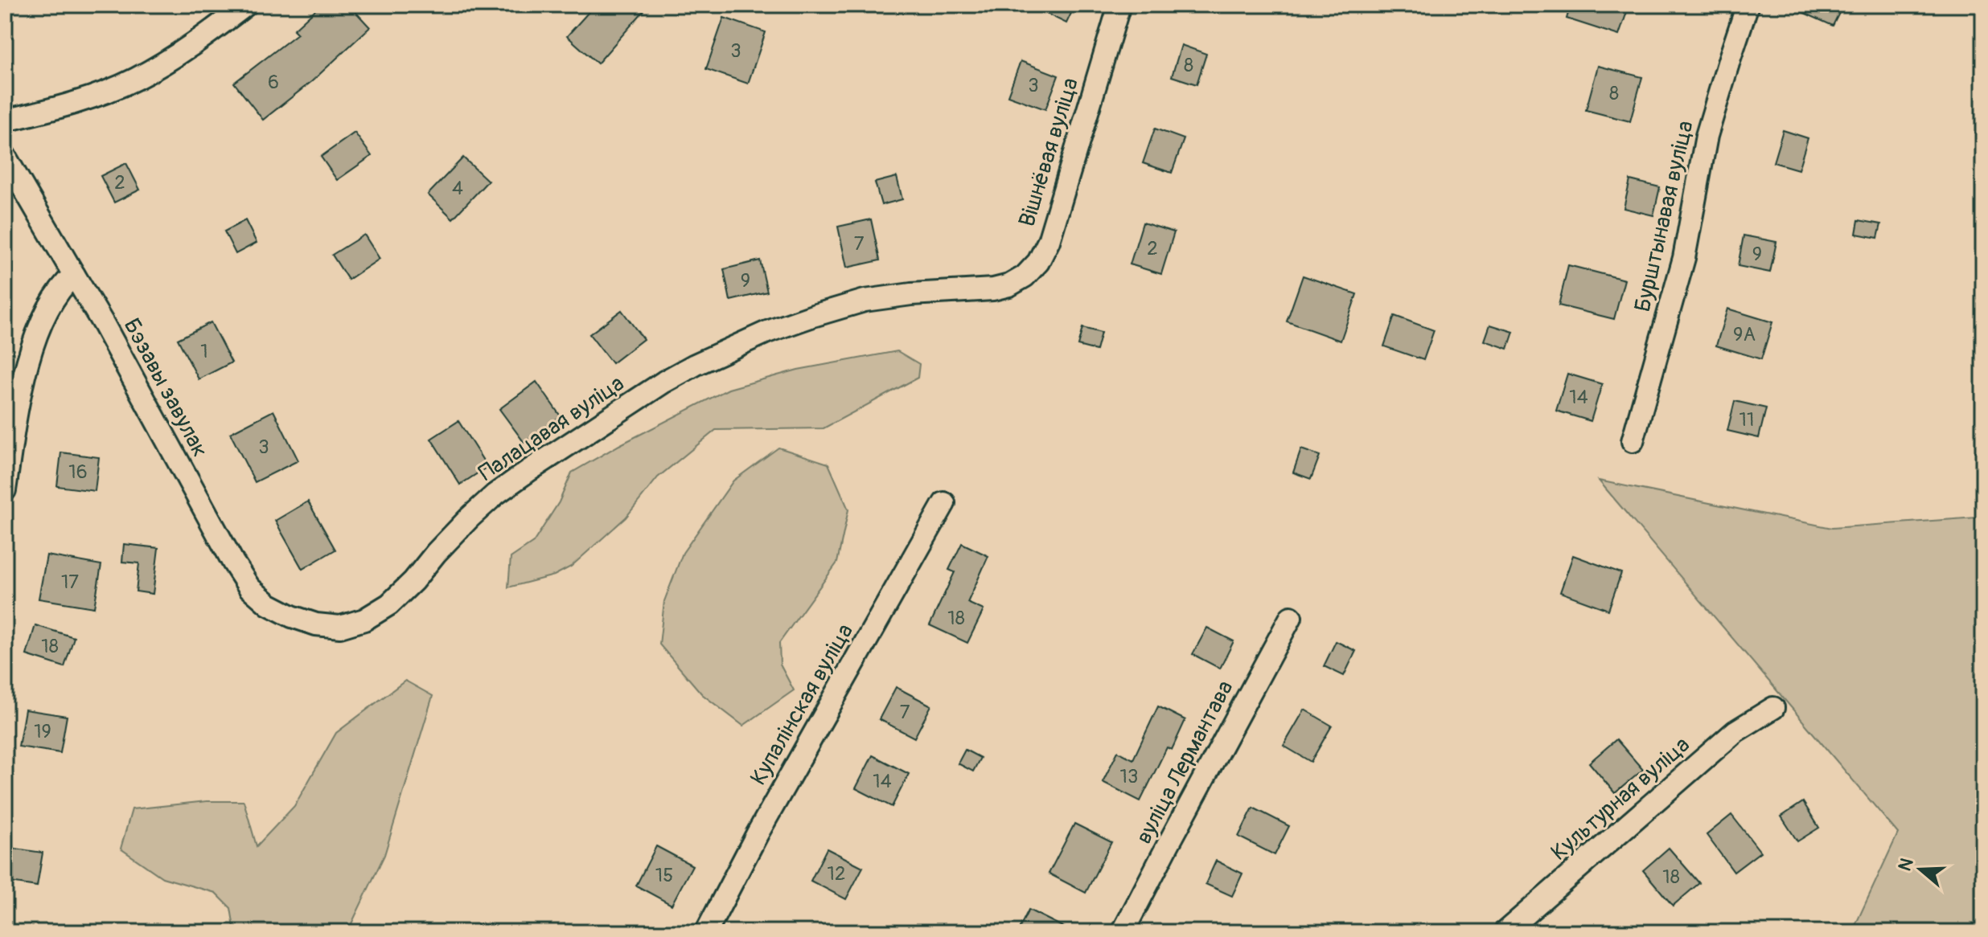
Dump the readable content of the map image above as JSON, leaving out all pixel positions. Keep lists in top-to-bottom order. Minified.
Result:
{"streets":{"street":["Вішнёвая вуліца","Бурштынавая вуліца","Бэзавы завулак","Палацавая вуліца","Купалінская вуліца","вуліца Лермантава","Культурная вуліца"]},"crossings":[["Вішнёвая вуліца","Палацавая вуліца"],["Бэзавы завулак","Палацавая вуліца"]],"house_numbers":["3","8","6","3","8","2","4","7","2","9","9","9А","1","14","11","3","16","17","18","18","7","19","13","14","12","15","18"],"north":"left"}
